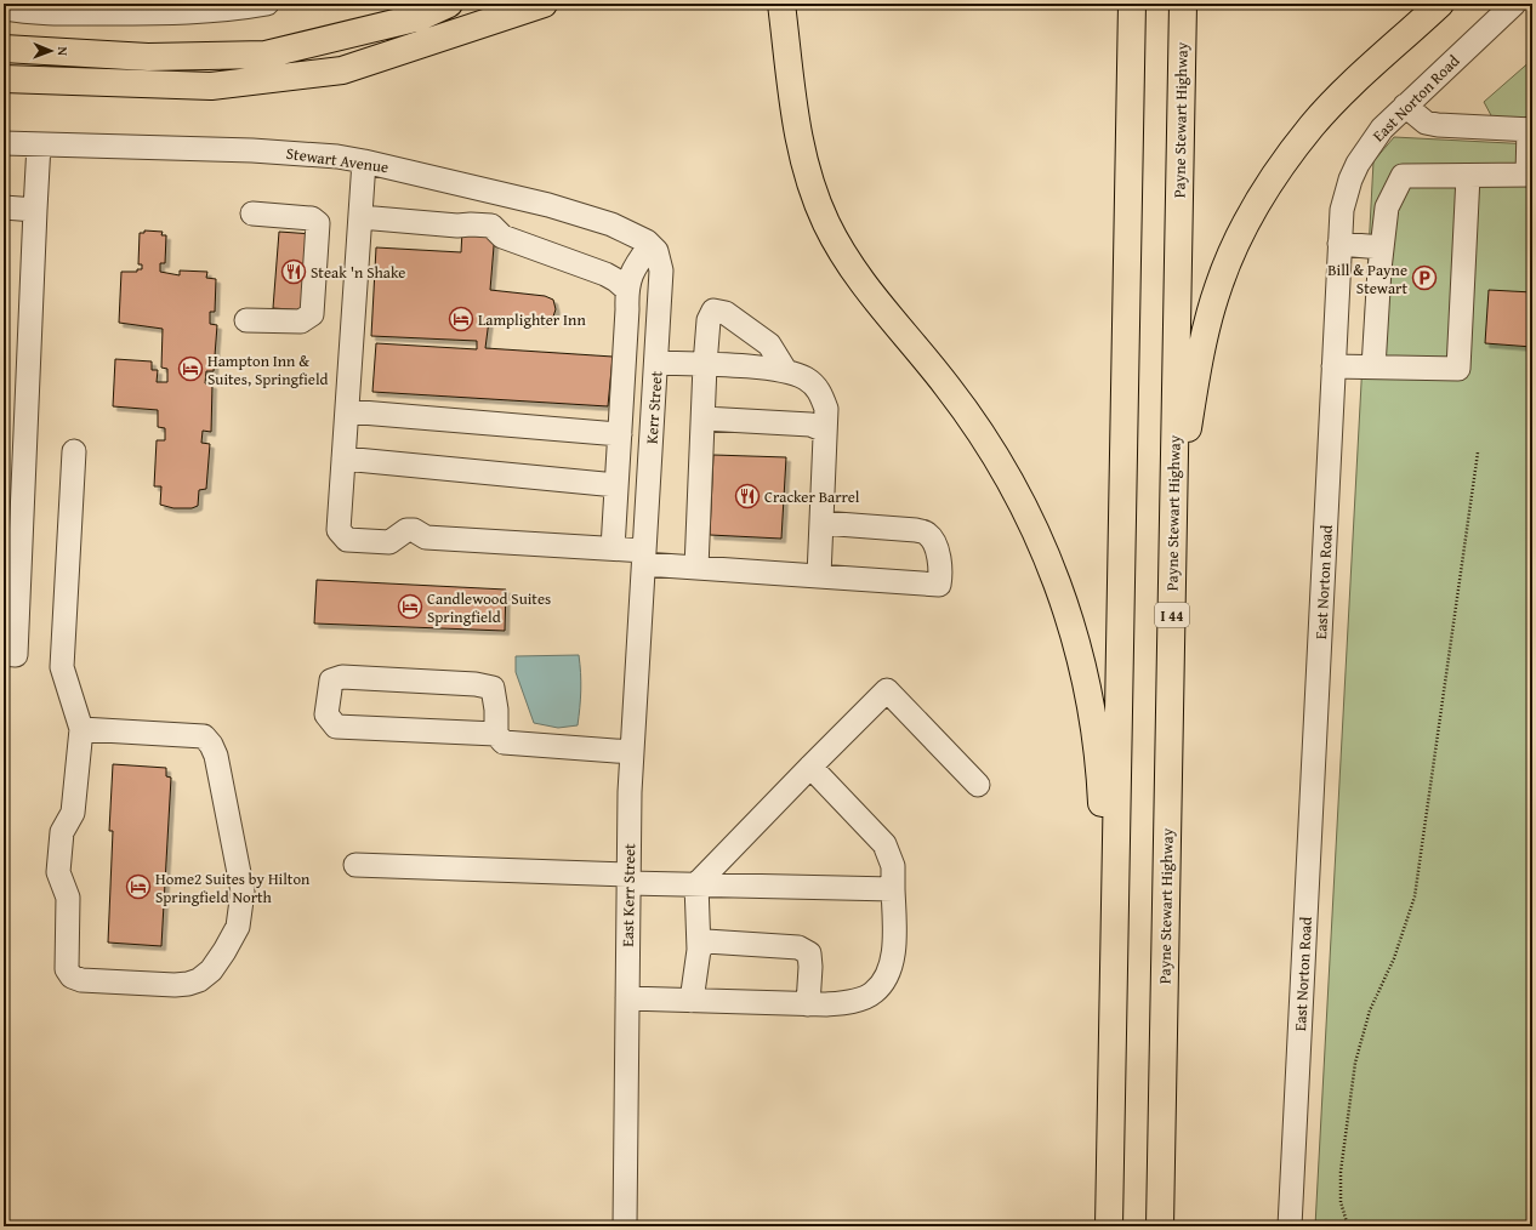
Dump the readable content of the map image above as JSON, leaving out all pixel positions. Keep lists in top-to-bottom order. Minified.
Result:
{"streets":{"main road":["Payne Stewart Highway","I 44"],"street":["East Norton Road","Stewart Avenue","Kerr Street","East Kerr Street"]},"crossings":[["Stewart Avenue","Kerr Street"],["Kerr Street","East Kerr Street"]],"places":{"restaurant":["Steak 'n Shake","Cracker Barrel"],"parking":["Bill & Payne Stewart"],"hotel":["Lamplighter Inn","Hampton Inn & Suites, Springfield","Candlewood Suites Springfield","Home2 Suites by Hilton Springfield North"]},"north":"right"}
